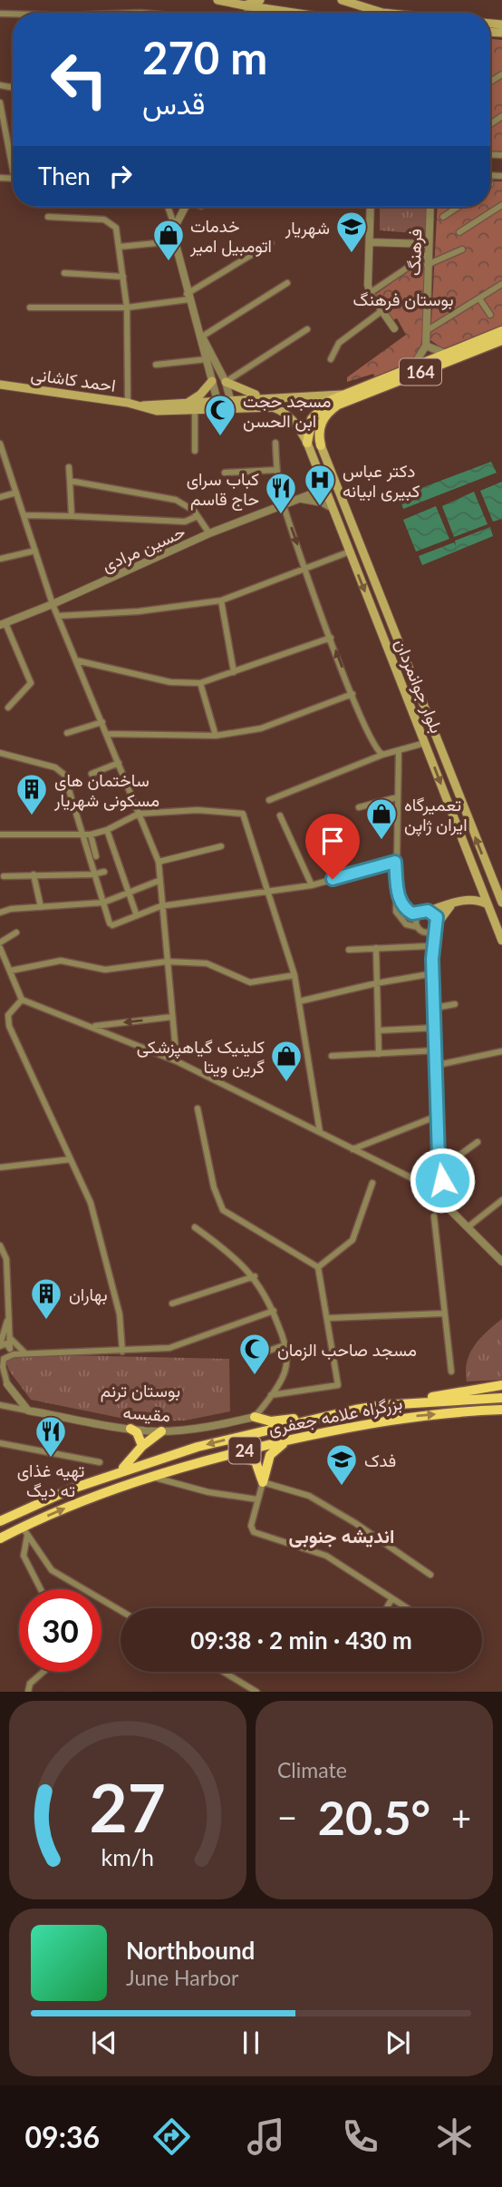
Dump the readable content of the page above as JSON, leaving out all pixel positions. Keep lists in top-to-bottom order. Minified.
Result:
{"streets":{"highway":["بزرگراه علامه جعفری","24"],"main road":["164","احمد کاشانی","بلوار جوانمردان"],"street":["فرهنگ","حسین مرادی","مقیسه"]},"crossings":[["164","احمد کاشانی"],["احمد کاشانی","بلوار جوانمردان"],["حسین مرادی","بلوار جوانمردان"]],"districts":["اندیشه جنوبی"],"parks":["بوستان فرهنگ","بوستان ترنم"],"places":{"school or university":["شهریار","فدک"],"shop":["خدمات اتومبیل امیر","تعمیرگاه ایران ژاپن","کلینیک گیاهپزشکی گرین ویتا"],"mosque":["مسجد حجت ابن الحسن","مسجد صاحب الزمان"],"hospital":["دکتر عباس کبیری ابیانه"],"restaurant":["کباب سرای حاج قاسم","تهیه غذای ته دیگ"],"building":["ساختمان های مسکونی شهریار","بهاران"]},"page":{"turn":["270 m","قدس"],"then":"Then","limit":"30","trip":"09:38 · 2 min · 430 m","tile":"Climate","heat":["−","20.5°","+"],"song":["Northbound","June Harbor"],"tabs":"09:36","gauge":["27","km/h"]}}
